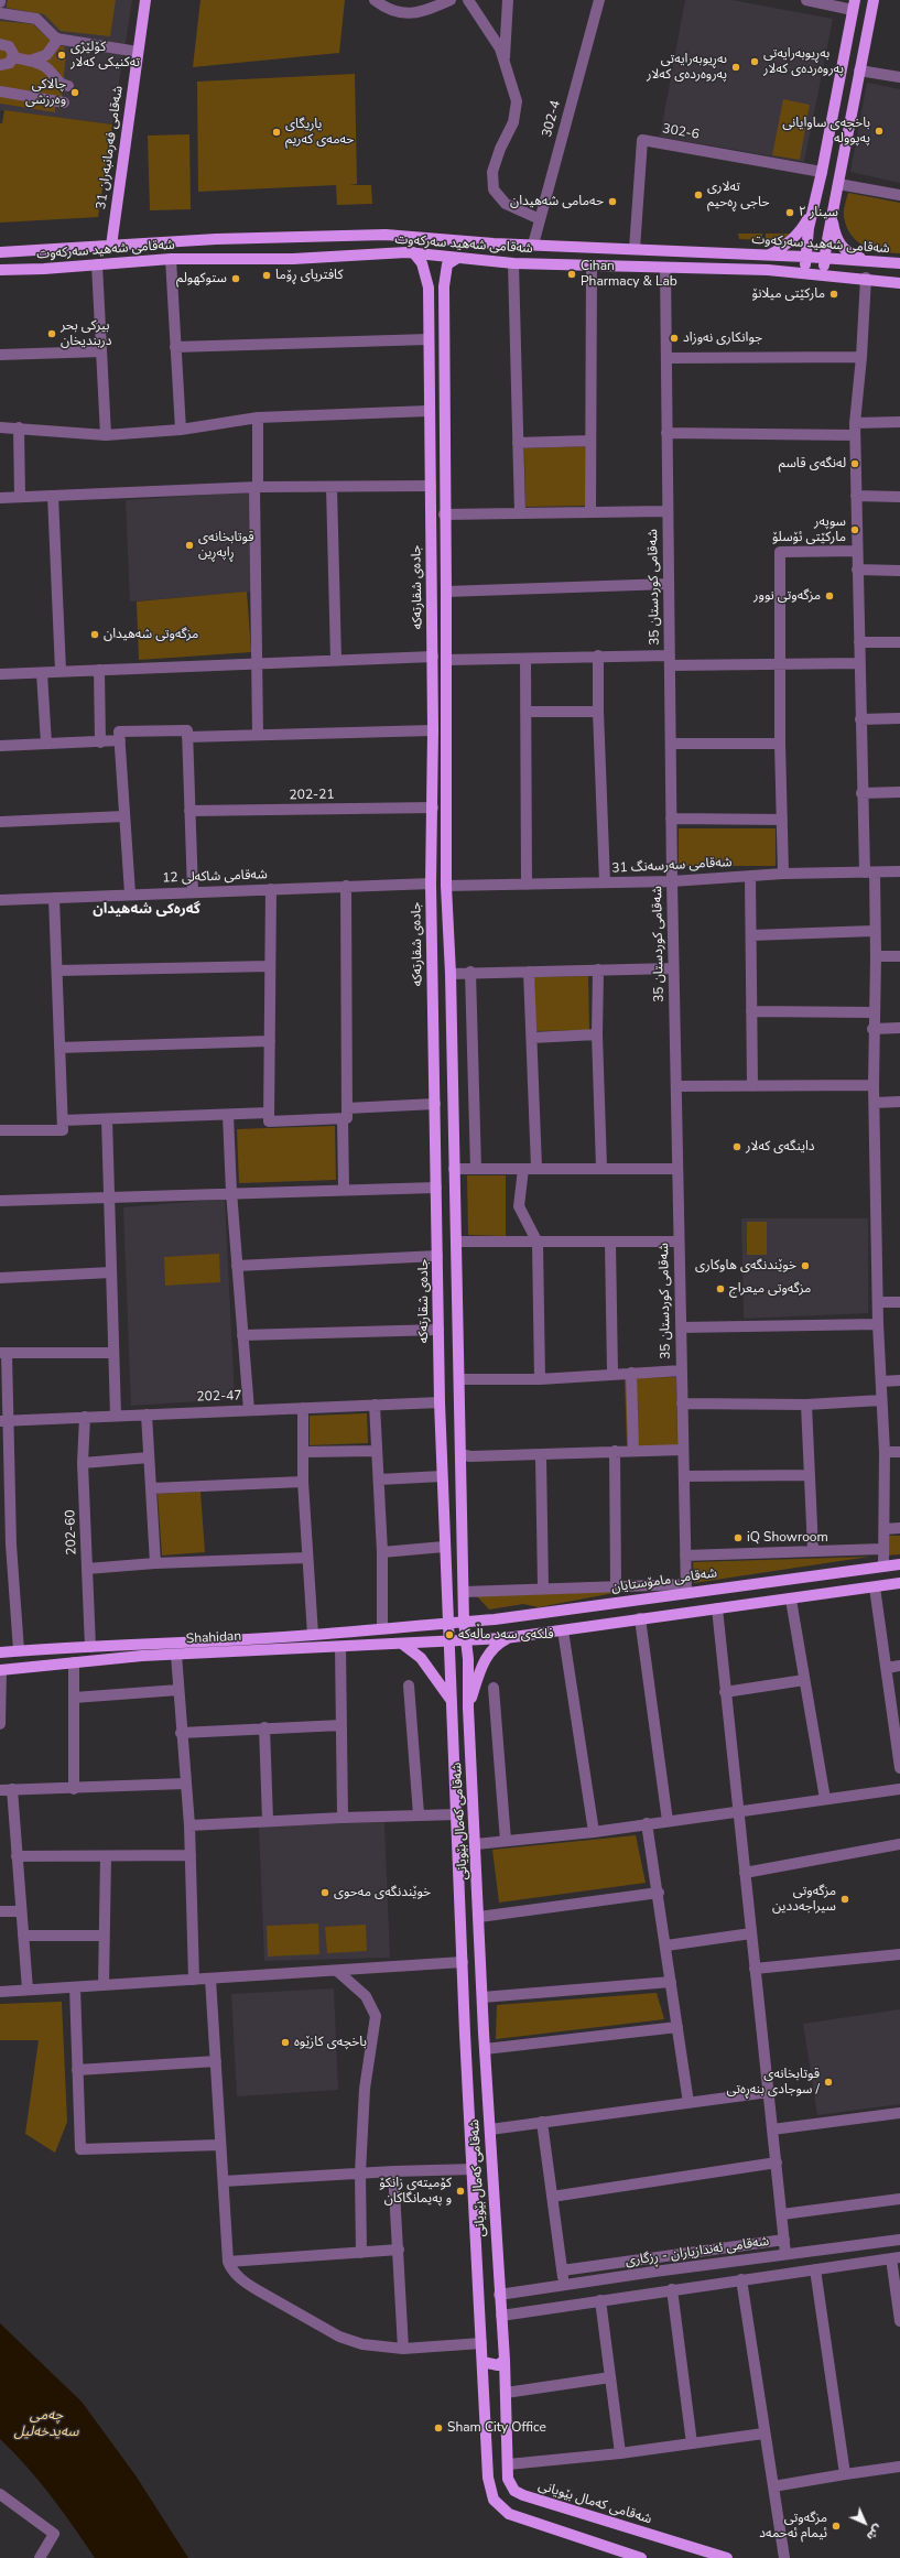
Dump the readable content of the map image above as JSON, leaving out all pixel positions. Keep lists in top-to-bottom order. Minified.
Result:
{"streets":{"main road":["شەقامی فەرمانبەران 31","شەقامی شەهید سەرکەوت","جادەی شقارتەکە","شەقامی مامۆستایان","Shahidan","شەقامی کەمال بێویانی"],"street":["302-4","302-6","شەقامی کوردستان 35","202-21","شەقامی سەرسەنگ 31","شەقامی شاکەلی 12","202-47","202-60","شەقامی ئەندازیاران - ڕزگاری"]},"crossings":[["302-4","شەقامی شەهید سەرکەوت"],["302-6","شەقامی شەهید سەرکەوت"],["شەقامی فەرمانبەران 31","شەقامی شەهید سەرکەوت"],["شەقامی شەهید سەرکەوت","جادەی شقارتەکە"],["شەقامی شەهید سەرکەوت","شەقامی کوردستان 35"],["جادەی شقارتەکە","202-21"],["جادەی شقارتەکە","شەقامی شاکەلی 12"],["جادەی شقارتەکە","202-47"],["جادەی شقارتەکە","شەقامی مامۆستایان"],["جادەی شقارتەکە","Shahidan"],["جادەی شقارتەکە","شەقامی کەمال بێویانی"],["شەقامی کوردستان 35","شەقامی سەرسەنگ 31"],["شەقامی کوردستان 35","شەقامی مامۆستایان"],["202-47","202-60"],["شەقامی مامۆستایان","Shahidan"],["Shahidan","شەقامی کەمال بێویانی"],["شەقامی کەمال بێویانی","شەقامی ئەندازیاران - ڕزگاری"]],"districts":["گەرەکی شەهیدان"],"water":["چەمی سەیدخەلیل"],"places":["کۆلێژی تەکنیکی کەلار","بەڕیوبەرایەتی پەروەردەی کەلار","ىەڕیوبەرایەتی پەروەردەی کەلار","چالاکی وەرزشی","باخچەی ساوایانی پەپوولە","یاریگای ‌حەمەی کەریم","تەلاری حاجی ڕەحیم","حەمامی شەهیدان","سینار ٢","Cihan Pharmacy & Lab","کافتریای ڕۆما","ستوكهولم","مارکێتی میلانۆ","بيركى بحر دربنديخان","جوانکاری نەوزاد","لەنگەی قاسم","سوپەر مارکێتی ئۆسلۆ","قوتابخانەی ڕاپەڕین","مزگەوتی نوور","مزگەوتی شەهیدان","داینگەی کەلار","خوێندنگەی هاوکاری","مزگەوتی میعراج","iQ Showroom","فلکەی سەد ماڵەکە","خوێندنگەی مەحوی","مزگەوتی سیراجەددین","باخچەی کازێوە","قوتابخانەی سوجادی بنەڕەتی /","کۆمیتەی زانکۆ و پەیمانگاکان","Sham City Office","مزگەوتی ئیمام ئەحمەد"],"north":"bottom right"}
